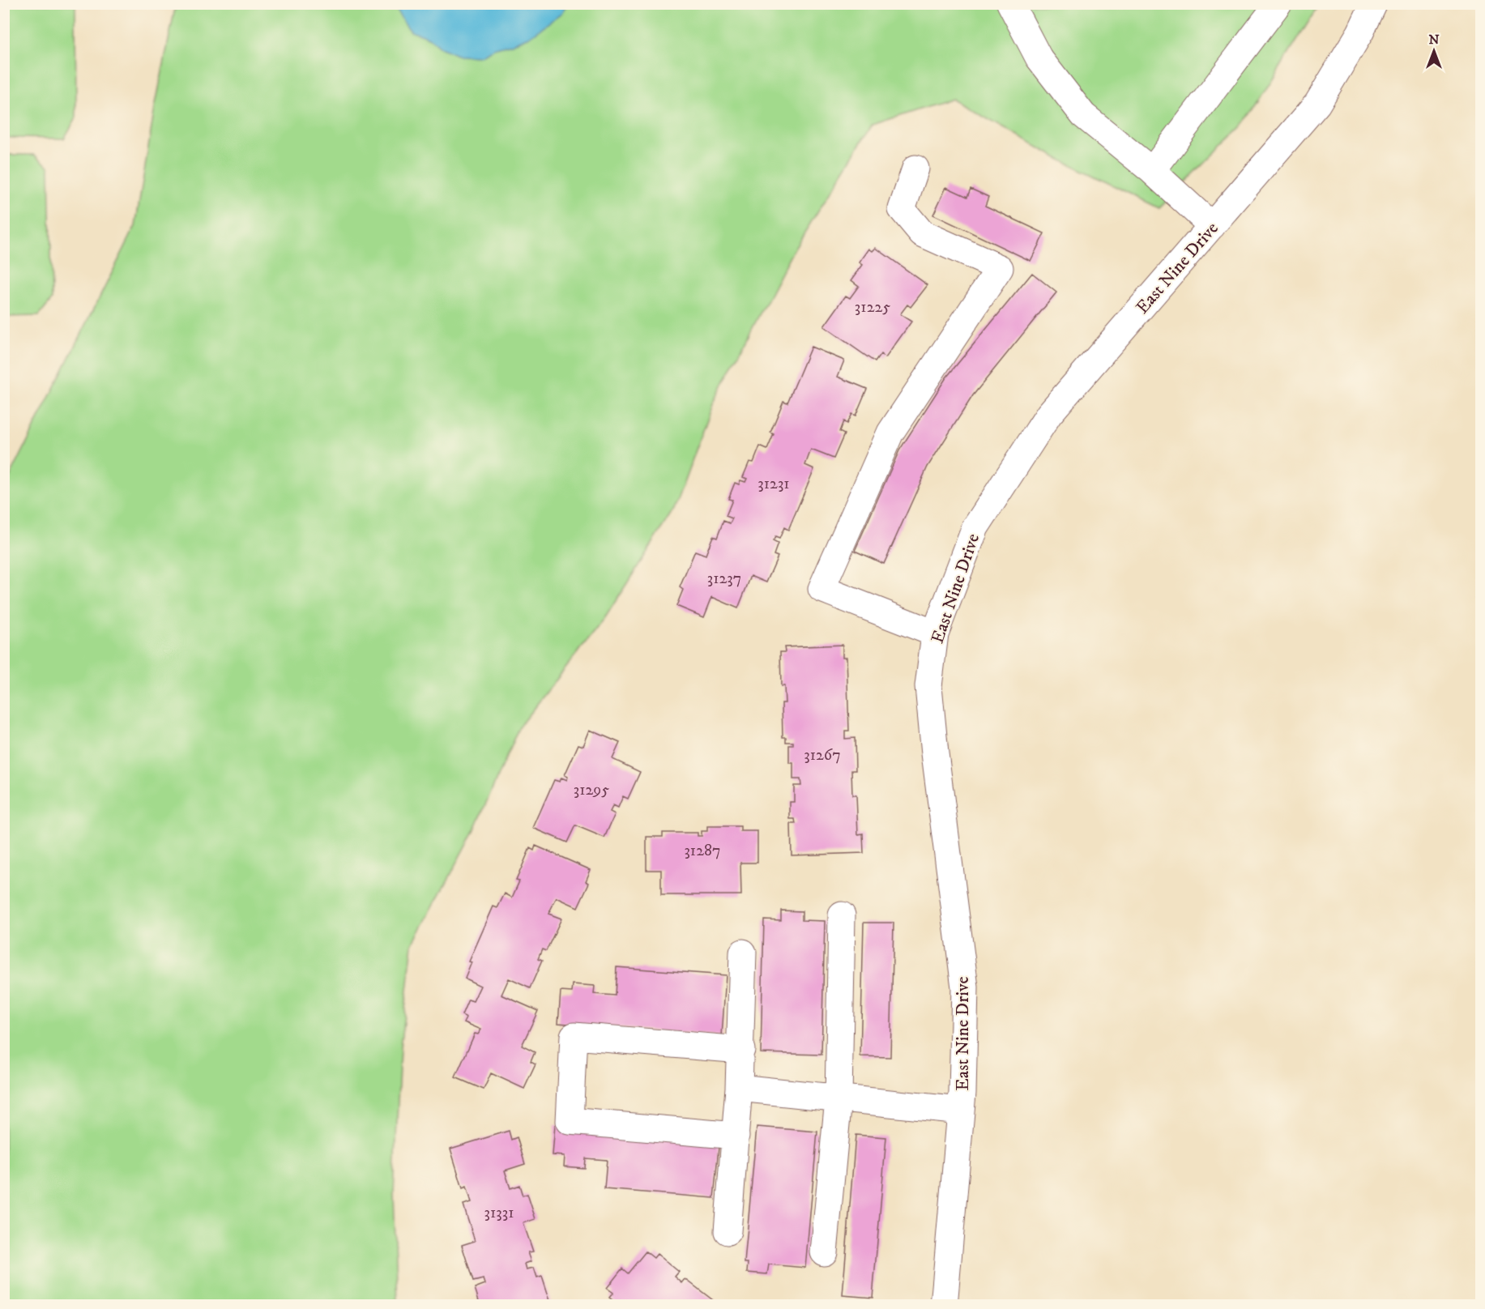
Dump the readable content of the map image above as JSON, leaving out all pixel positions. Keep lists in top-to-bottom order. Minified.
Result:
{"streets":{"street":["East Nine Drive"]},"house_numbers":["31225","31231","31237","31267","31295","31287","31331"],"north":"top"}
